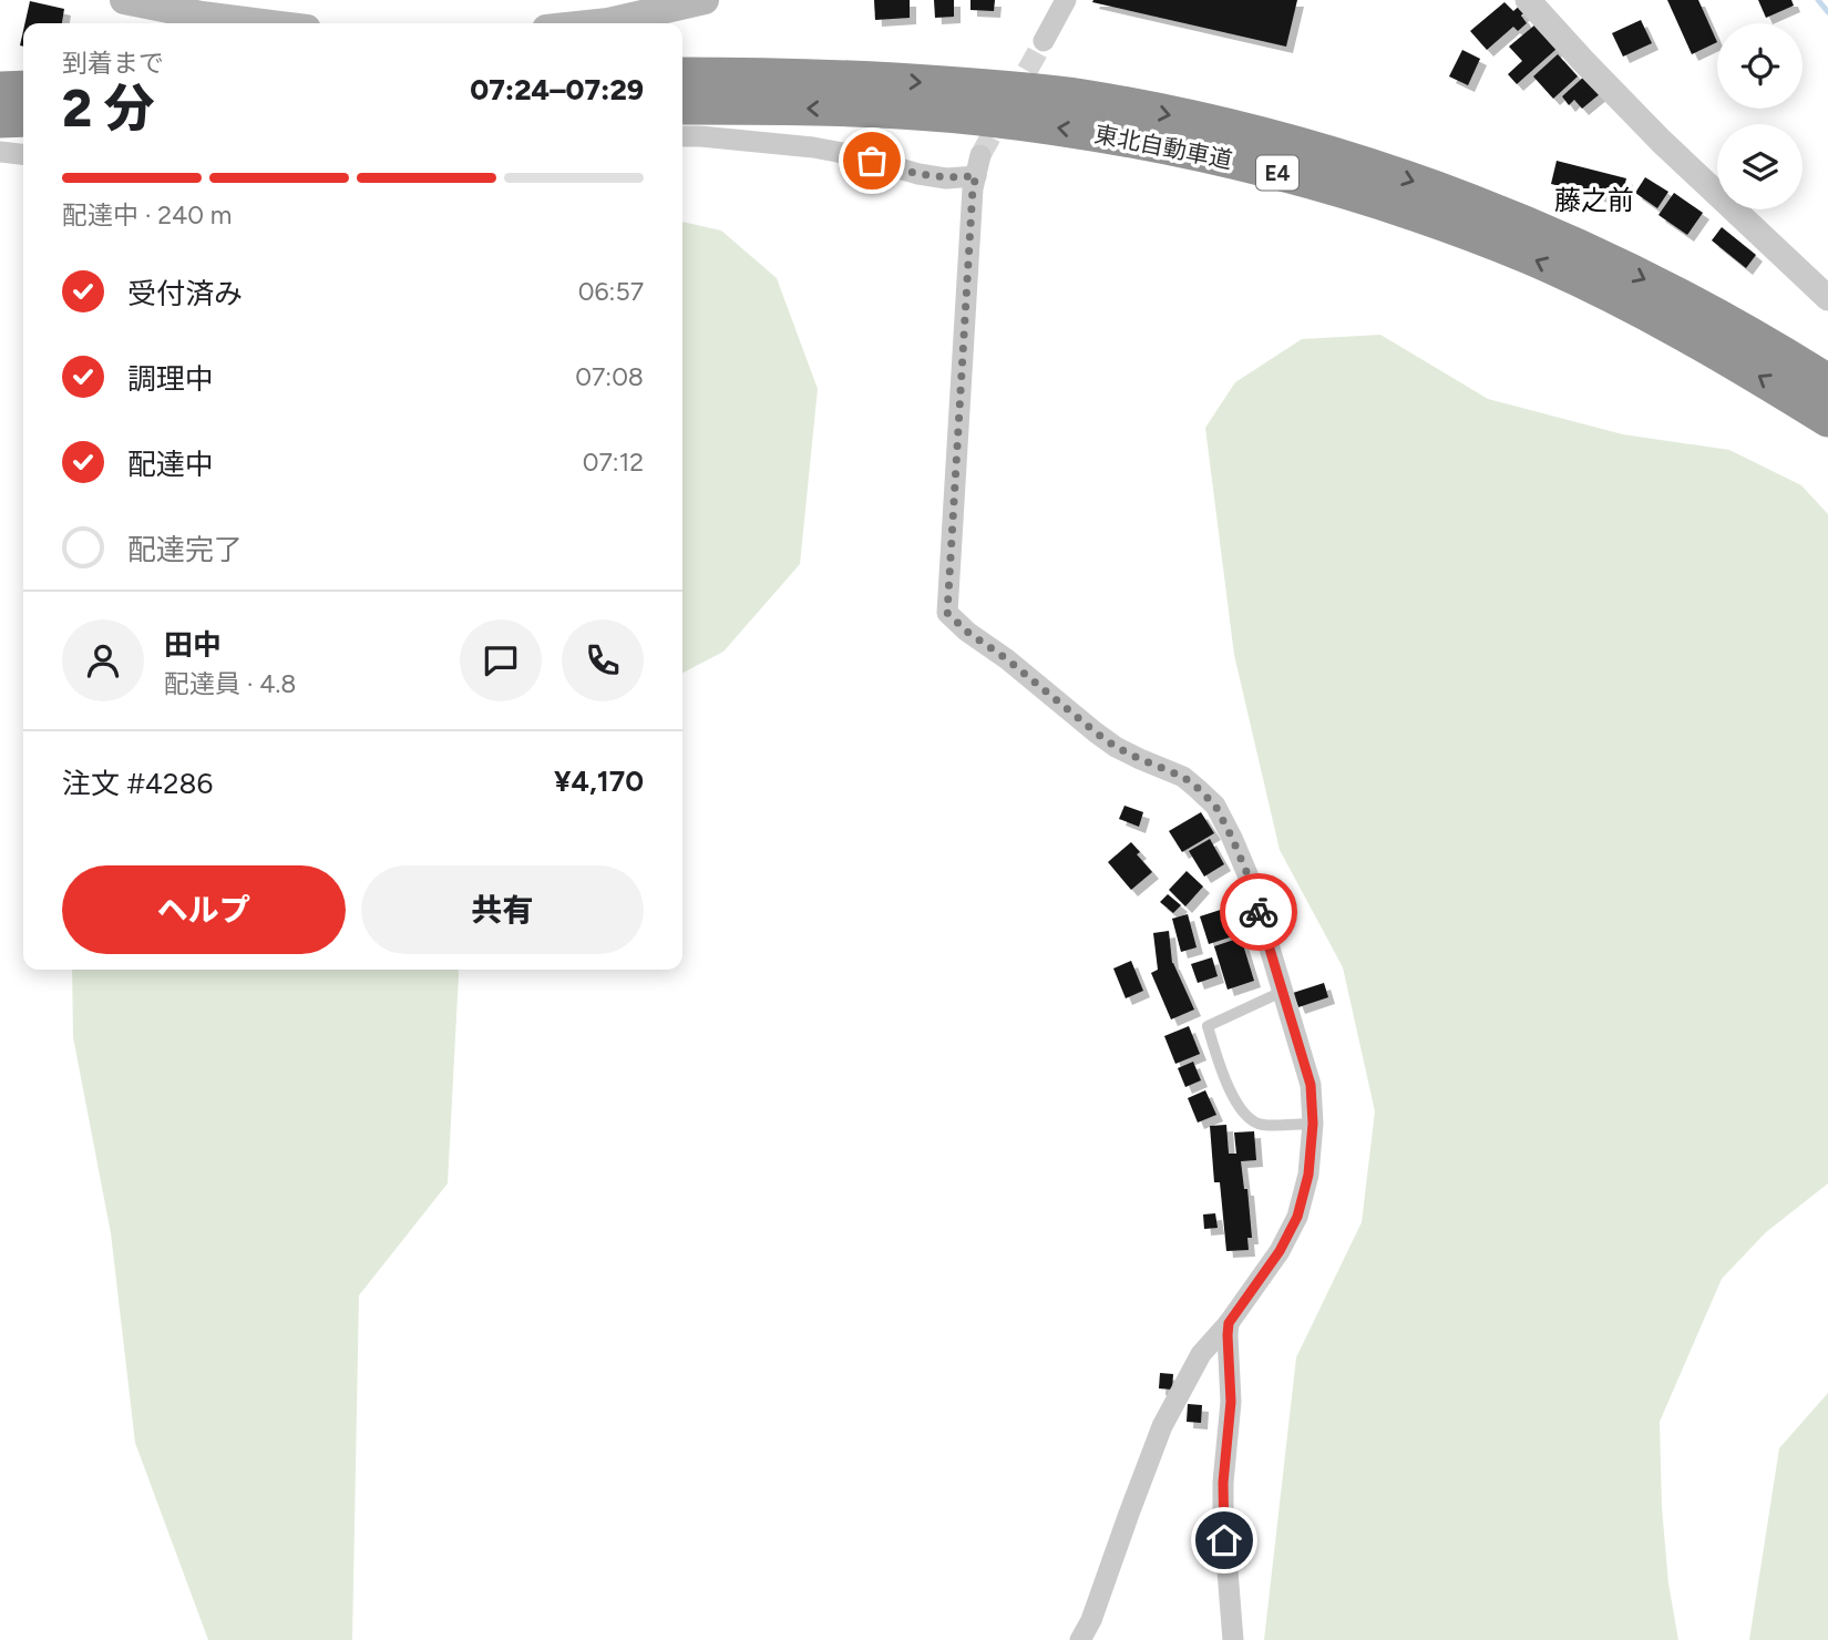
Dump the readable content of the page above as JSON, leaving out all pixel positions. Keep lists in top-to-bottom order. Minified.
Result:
{"streets":{"highway":["東北自動車道","E4"]},"districts":["藤之前"],"page":{"heading":["2 分","到着まで","07:24–07:29"],"panel":["田中","配達員 · 4.8","注文 #4286","¥4,170"],"bar":"配達中 · 240 m","list":[["受付済み","06:57"],["調理中","07:08"],["配達中","07:12"],"配達完了"],"buttons":["ヘルプ","共有"]}}
